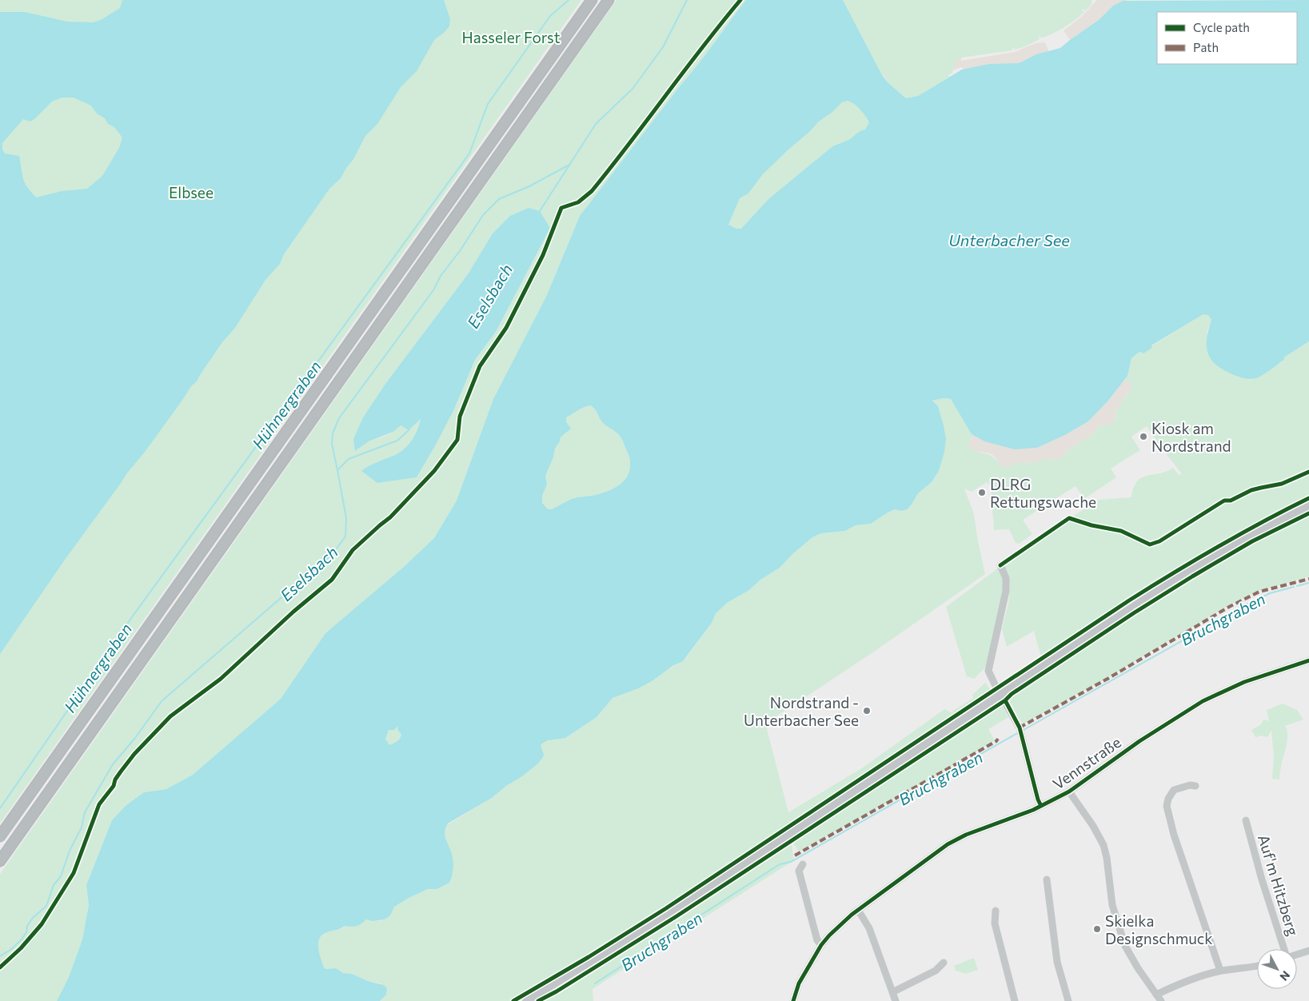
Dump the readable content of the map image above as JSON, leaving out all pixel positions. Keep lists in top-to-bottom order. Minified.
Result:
{"streets":{"street":["Vennstraße","Auf'm Hitzberg"]},"water":["Unterbacher See","Eselsbach","Hühnergraben","Bruchgraben"],"parks":["Hasseler Forst","Elbsee"],"places":["Kiosk am Nordstrand","DLRG Rettungswache","Nordstrand - Unterbacher See","Skielka Designschmuck"],"legend":["Cycle path","Path"],"north":"bottom right"}
